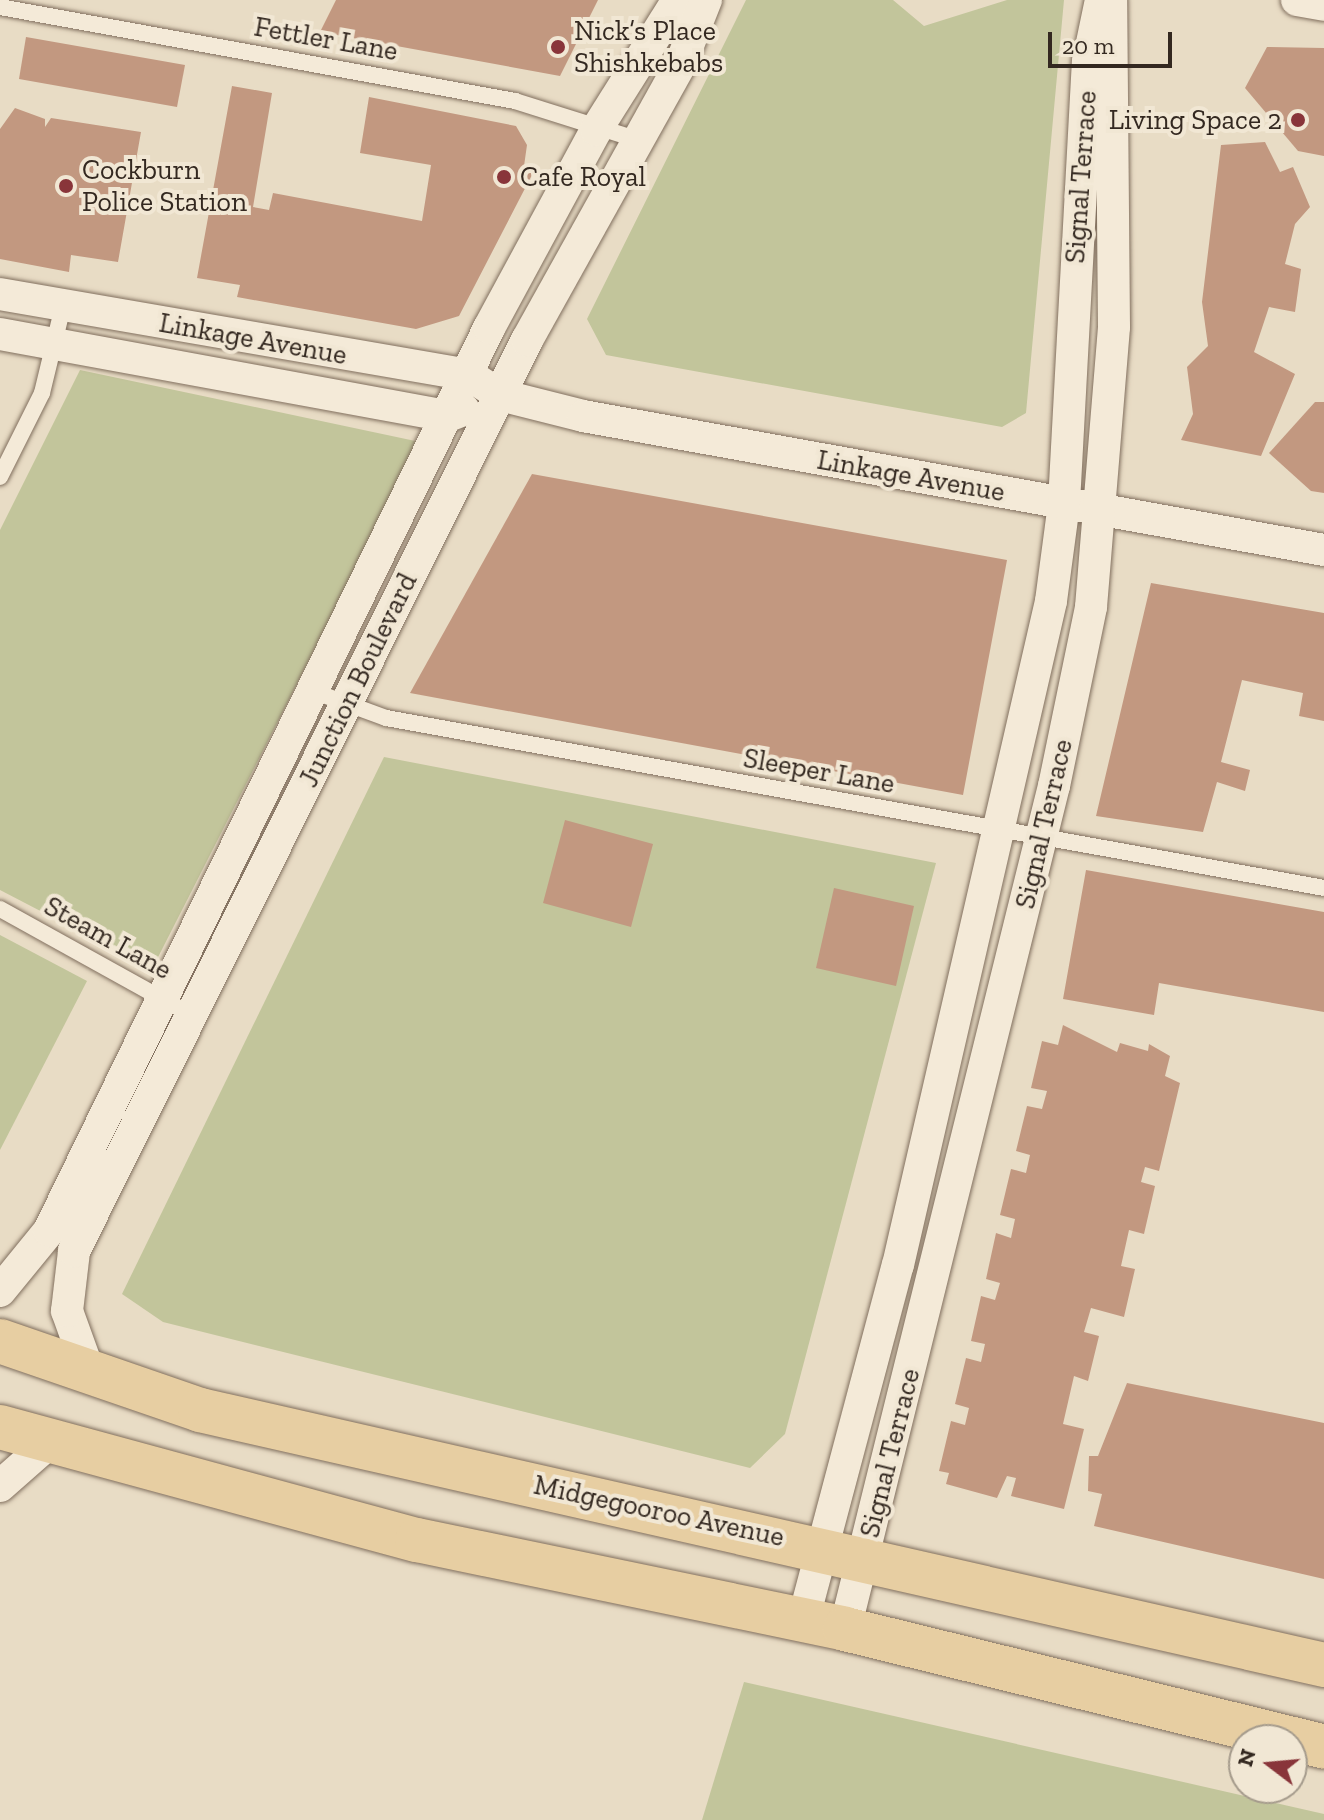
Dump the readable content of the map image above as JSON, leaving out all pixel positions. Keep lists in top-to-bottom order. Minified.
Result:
{"streets":{"main road":["Midgegooroo Avenue"],"street":["Signal Terrace","Linkage Avenue","Junction Boulevard"],"lane":["Fettler Lane","Sleeper Lane","Steam Lane"]},"crossings":[["Fettler Lane","Junction Boulevard"],["Signal Terrace","Linkage Avenue"],["Signal Terrace","Sleeper Lane"],["Signal Terrace","Midgegooroo Avenue"],["Linkage Avenue","Junction Boulevard"],["Junction Boulevard","Sleeper Lane"],["Junction Boulevard","Steam Lane"],["Junction Boulevard","Midgegooroo Avenue"]],"places":["Nick’s Place Shishkebabs","Living Space 2","Cafe Royal","Cockburn Police Station"],"scale_bar":"20 m","north":"left"}
